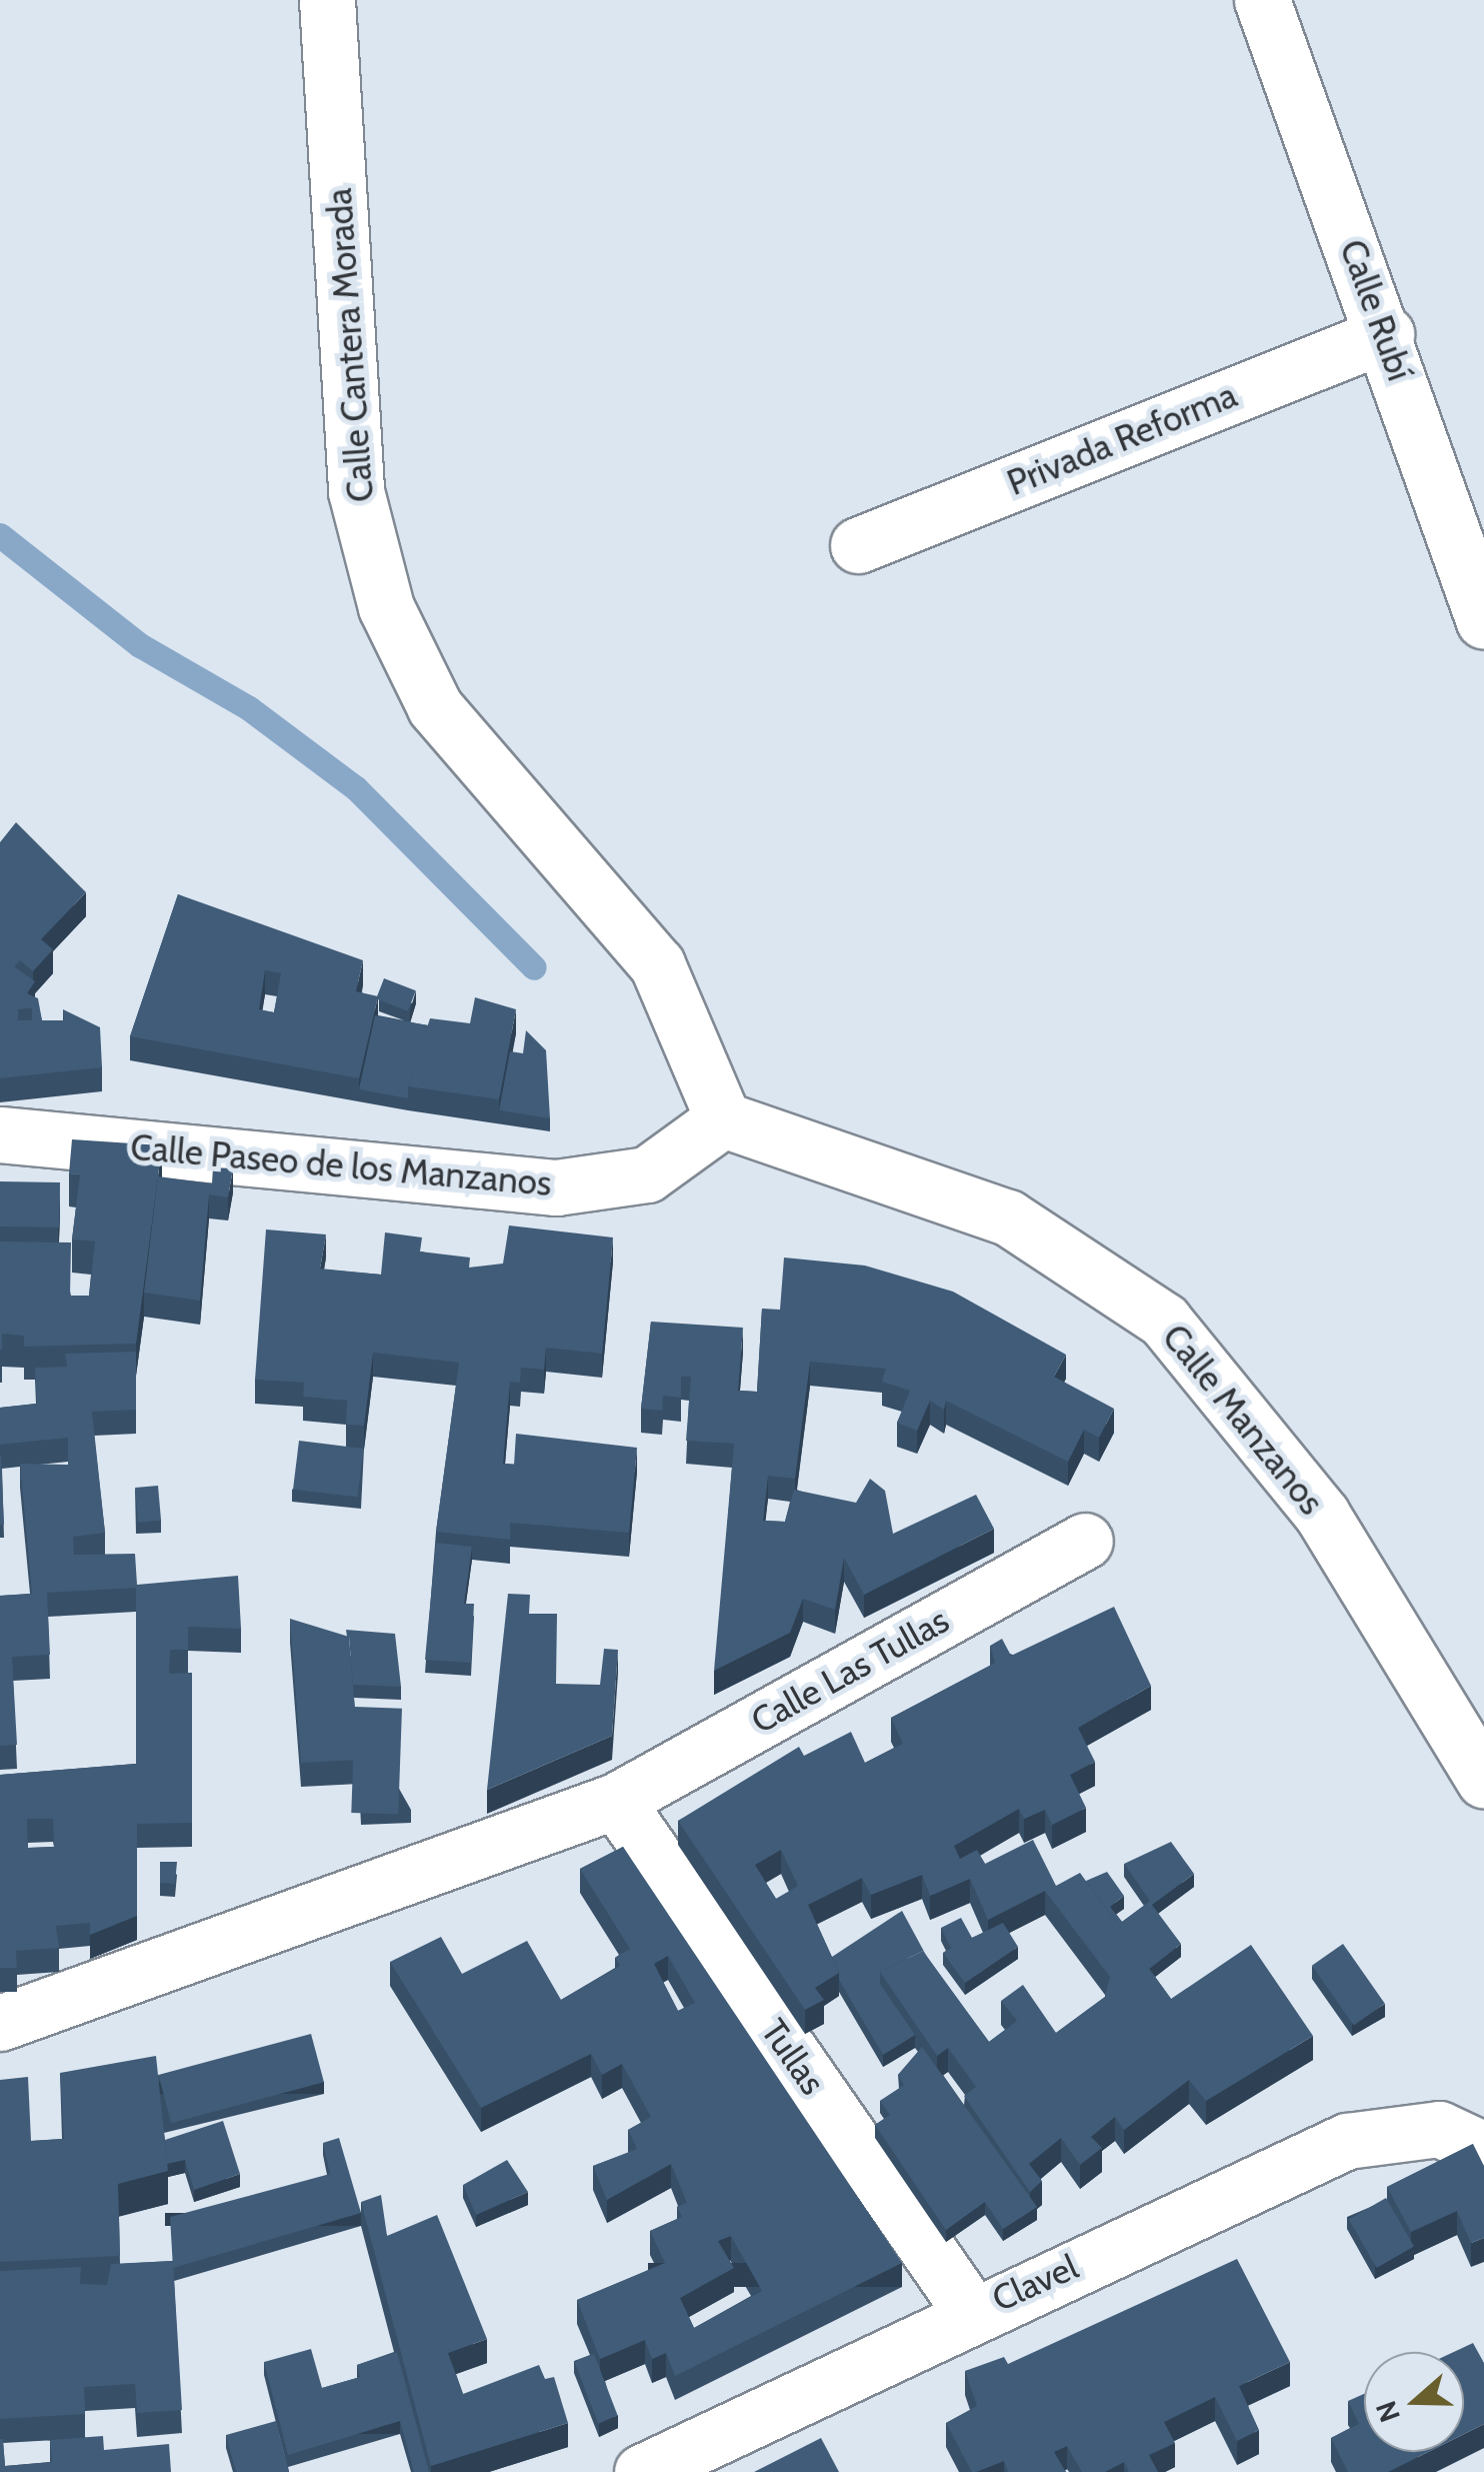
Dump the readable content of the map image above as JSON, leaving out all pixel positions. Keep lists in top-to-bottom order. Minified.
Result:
{"streets":{"street":["Calle Rubí","Calle Cantera Morada","Privada Reforma","Calle Paseo de los Manzanos","Calle Manzanos","Calle Las Tullas","Tullas","Clavel"]},"crossings":[["Calle Rubí","Privada Reforma"],["Calle Cantera Morada","Calle Paseo de los Manzanos"],["Calle Cantera Morada","Calle Manzanos"],["Calle Paseo de los Manzanos","Calle Manzanos"],["Calle Las Tullas","Tullas"],["Tullas","Clavel"]],"north":"left"}
